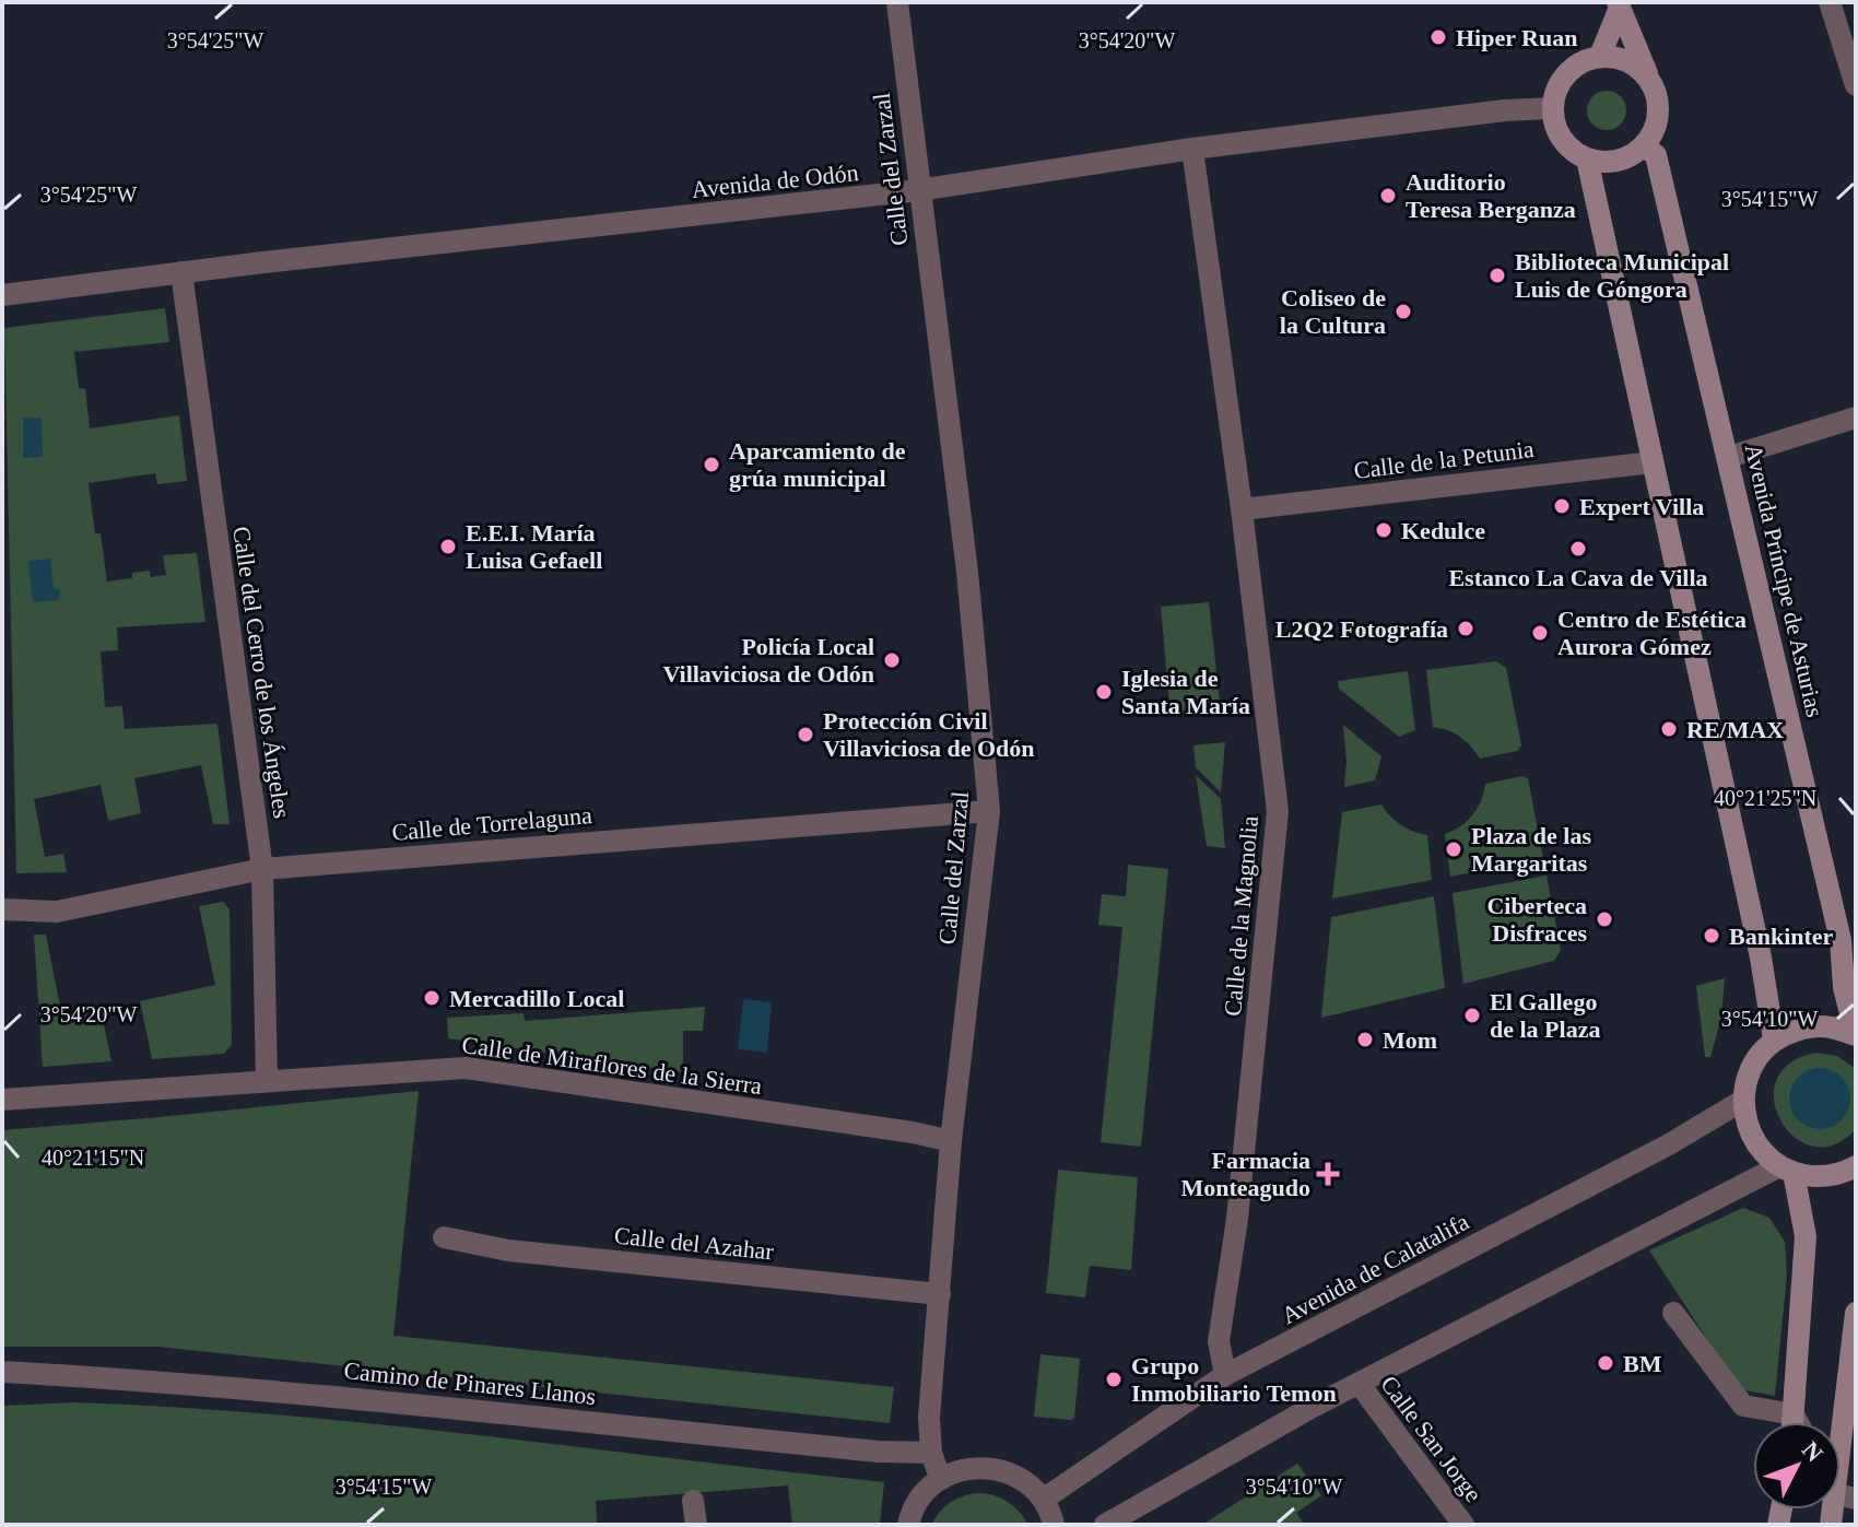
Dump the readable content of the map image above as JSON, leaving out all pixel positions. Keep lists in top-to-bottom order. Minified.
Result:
{"streets":{"street":["Calle del Zarzal","Avenida de Odón","Calle de la Petunia","Avenida Príncipe de Asturias","Calle del Cerro de los Ángeles","Calle de Torrelaguna","Calle de la Magnolia","Calle de Miraflores de la Sierra","Calle del Azahar","Avenida de Calatalifa","Camino de Pinares Llanos","Calle San Jorge"]},"crossings":[["Calle del Zarzal","Avenida de Odón"],["Calle del Zarzal","Calle de Torrelaguna"],["Calle del Zarzal","Calle de Miraflores de la Sierra"],["Calle del Zarzal","Calle del Azahar"],["Calle del Zarzal","Camino de Pinares Llanos"],["Avenida de Odón","Avenida Príncipe de Asturias"],["Avenida de Odón","Calle del Cerro de los Ángeles"],["Avenida de Odón","Calle de la Magnolia"],["Calle de la Petunia","Calle de la Magnolia"],["Calle del Cerro de los Ángeles","Calle de Torrelaguna"],["Calle del Cerro de los Ángeles","Calle de Miraflores de la Sierra"],["Calle de la Magnolia","Avenida de Calatalifa"]],"places":{"other":["Hiper Ruan","Auditorio Teresa Berganza","Biblioteca Municipal Luis de Góngora","Coliseo de la Cultura","Aparcamiento de grúa municipal","Expert Villa","Kedulce","E.E.I. María Luisa Gefaell","Estanco La Cava de Villa","L2Q2 Fotografía","Centro de Estética Aurora Gómez","Policía Local Villaviciosa de Odón","Iglesia de Santa María","RE/MAX","Protección Civil Villaviciosa de Odón","Plaza de las Margaritas","Ciberteca Disfraces","Bankinter","Mercadillo Local","El Gallego de la Plaza","Mom","BM","Grupo Inmobiliario Temon"],"health":["Farmacia Monteagudo"]},"north":"top right","coordinates":["3°54'25\"W","3°54'20\"W","3°54'15\"W","40°21'25\"N","3°54'10\"W","40°21'15\"N"]}
